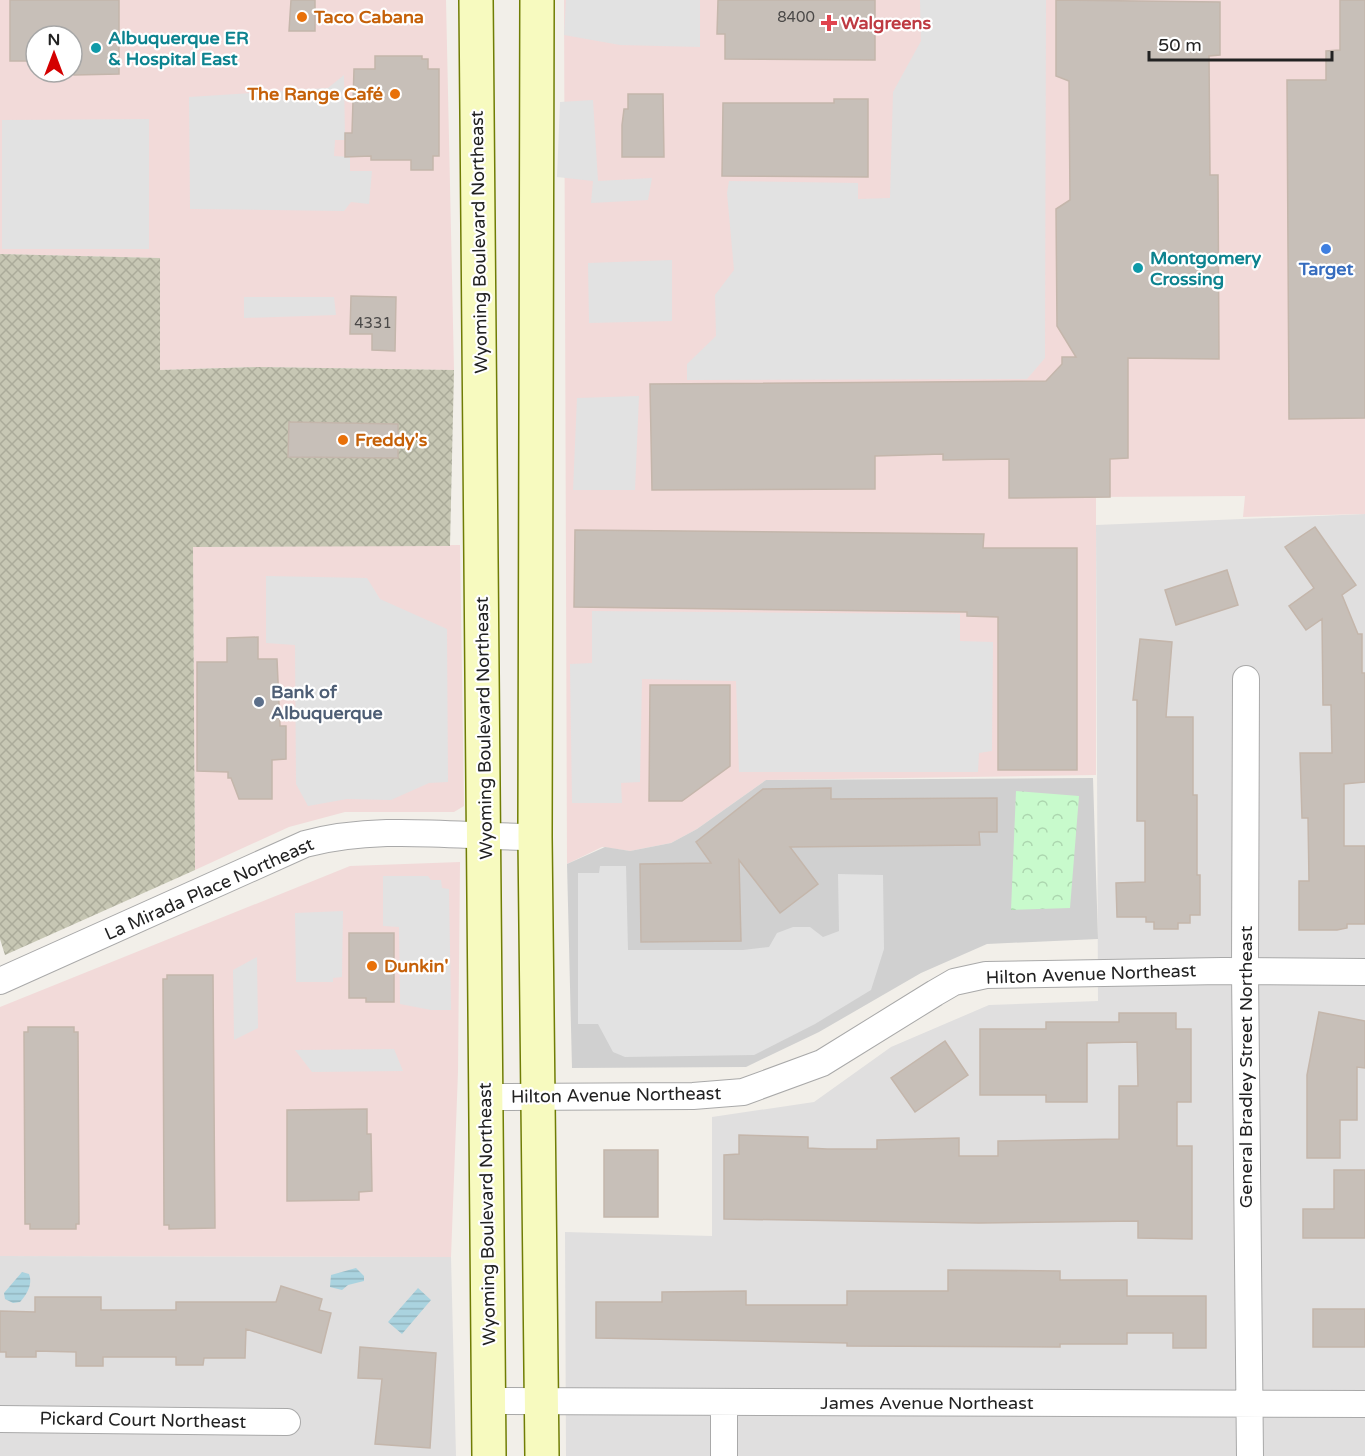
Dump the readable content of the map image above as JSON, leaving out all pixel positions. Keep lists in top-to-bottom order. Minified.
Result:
{"streets":{"main road":["Wyoming Boulevard Northeast"],"street":["La Mirada Place Northeast","Hilton Avenue Northeast","General Bradley Street Northeast","James Avenue Northeast","Pickard Court Northeast"]},"crossings":[["Wyoming Boulevard Northeast","La Mirada Place Northeast"],["Wyoming Boulevard Northeast","Hilton Avenue Northeast"],["Wyoming Boulevard Northeast","James Avenue Northeast"],["Hilton Avenue Northeast","General Bradley Street Northeast"],["General Bradley Street Northeast","James Avenue Northeast"]],"places":{"other":["Taco Cabana","Albuquerque ER & Hospital East","The Range Café","Target","Montgomery Crossing","Freddy's","Bank of Albuquerque","Dunkin'"],"health":["Walgreens"]},"house_numbers":["8400","4331"],"scale_bar":"50 m","north":"top"}
